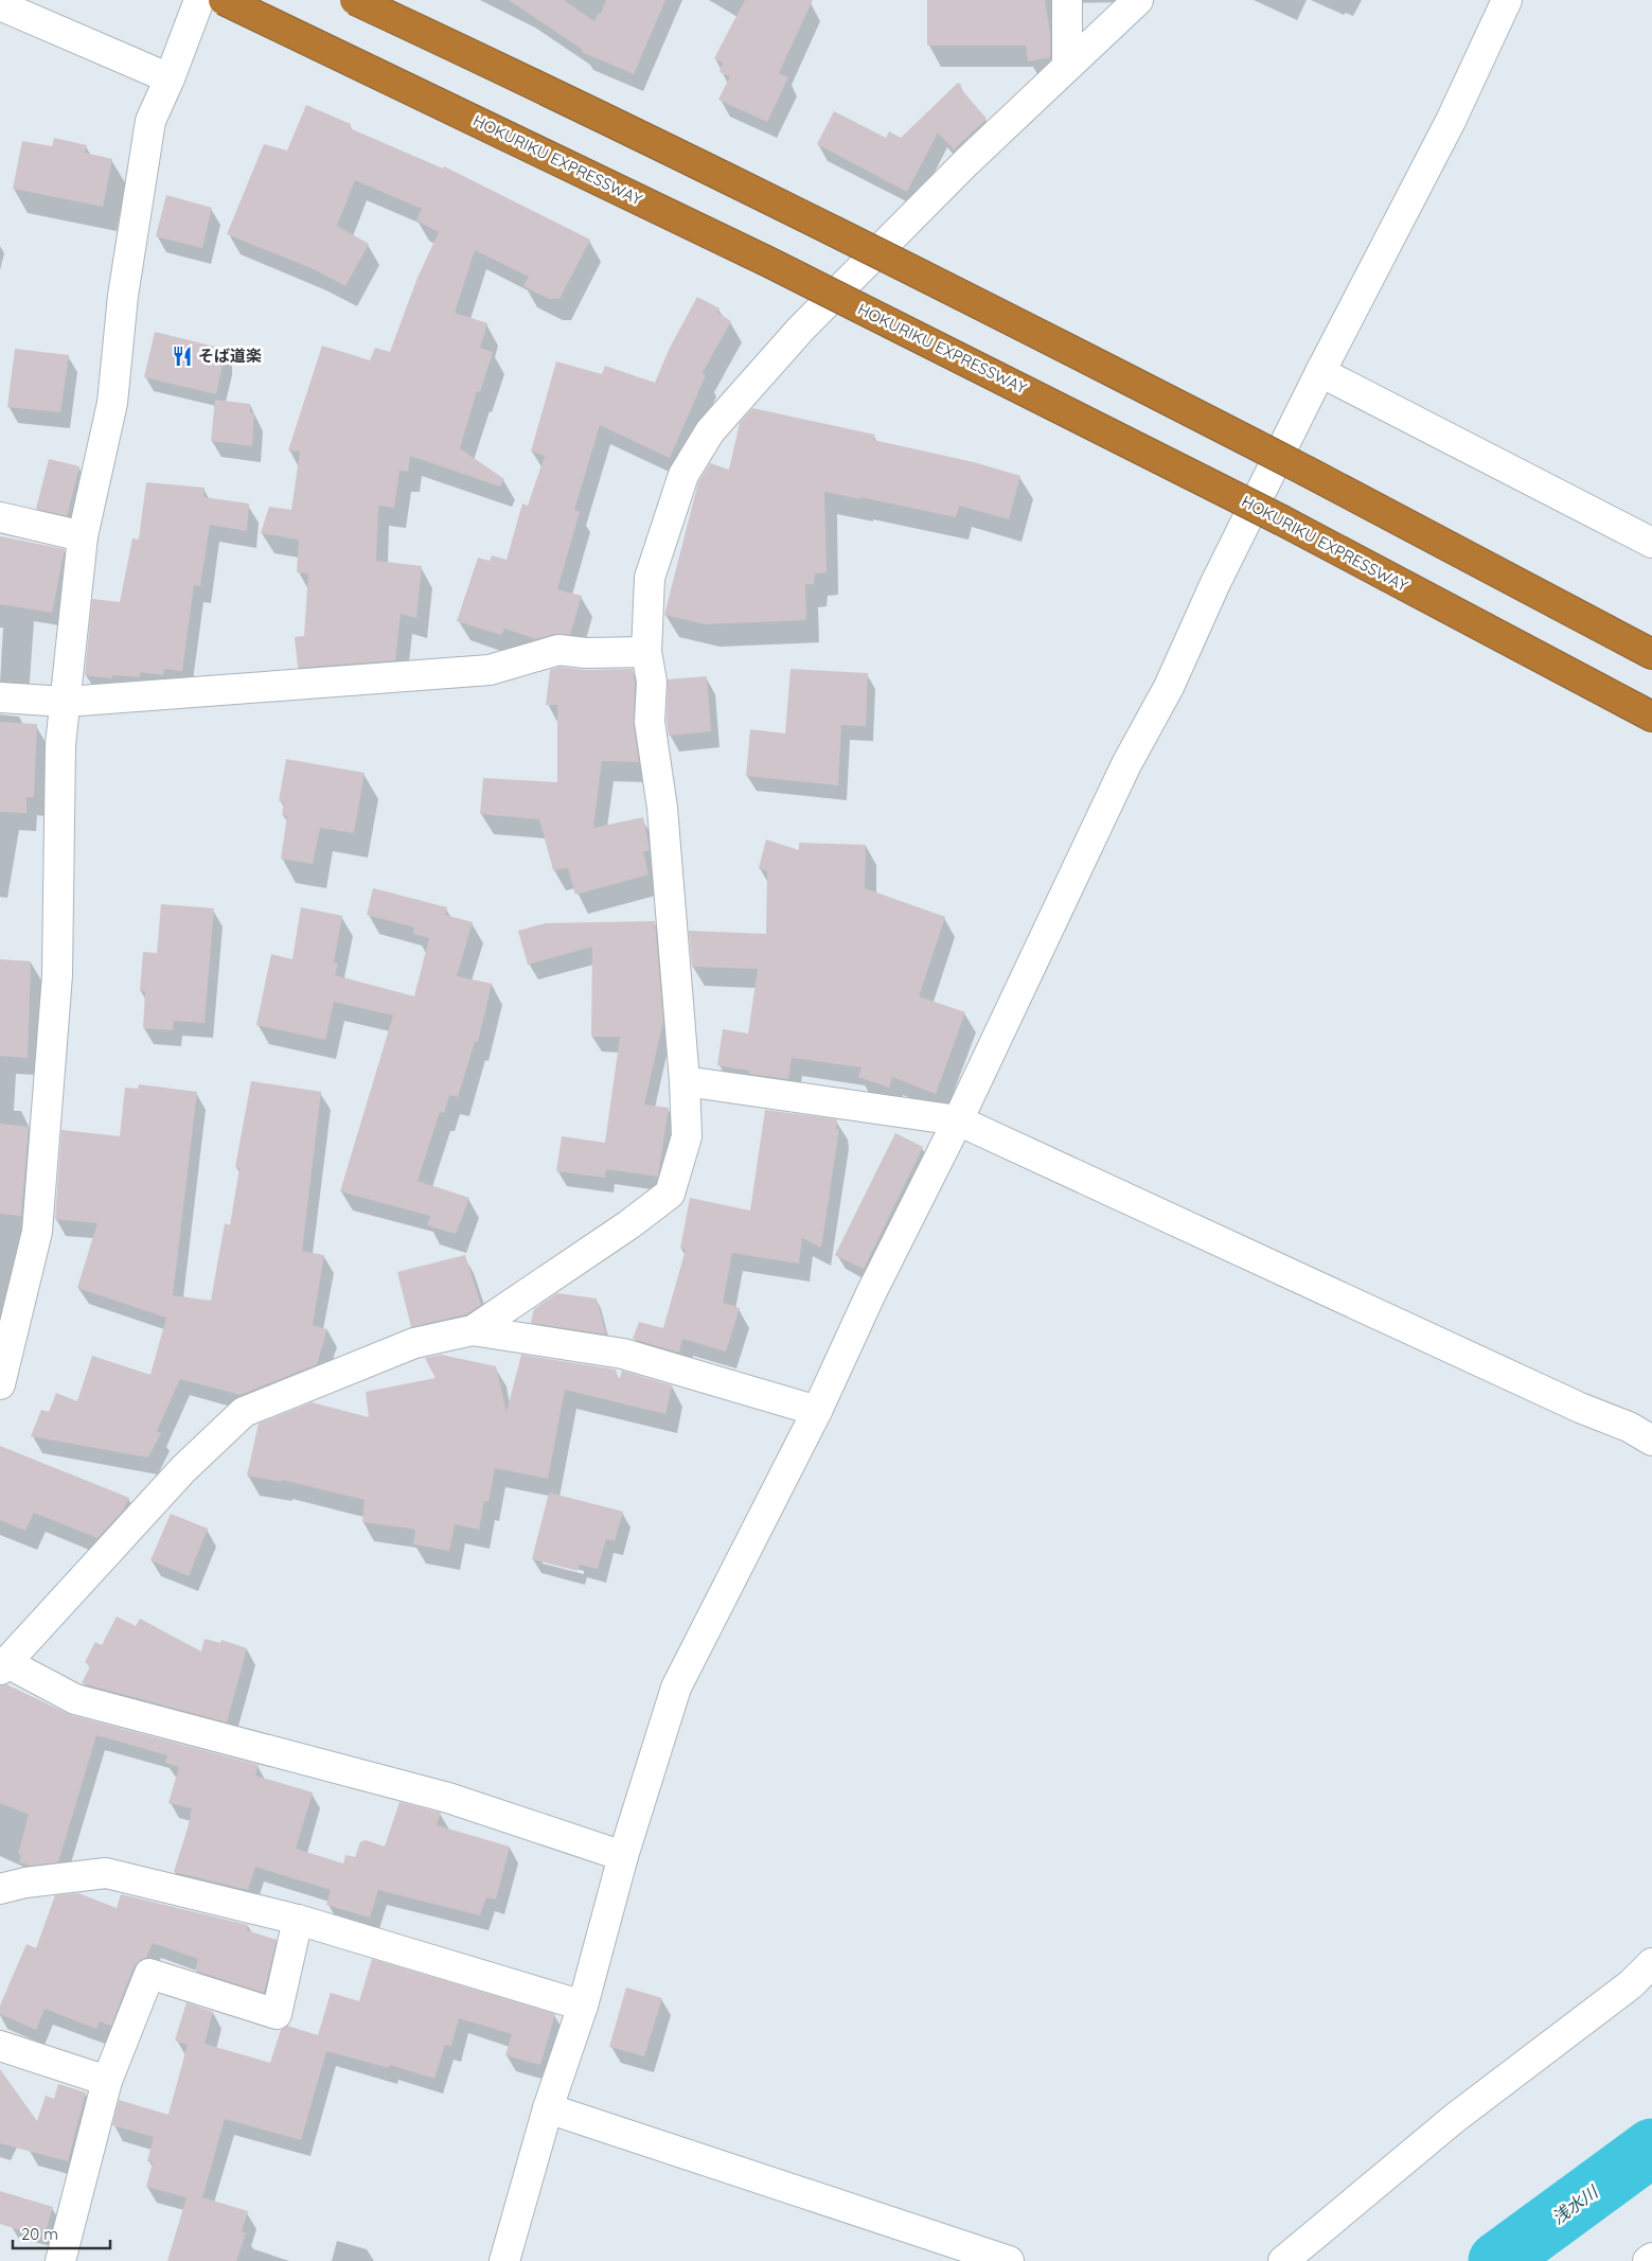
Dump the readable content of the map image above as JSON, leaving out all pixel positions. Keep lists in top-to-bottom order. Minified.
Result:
{"streets":{"highway":["HOKURIKU EXPRESSWAY"]},"water":["浅水川"],"places":{"restaurant":["そば道楽"]},"scale_bar":"20 m"}
